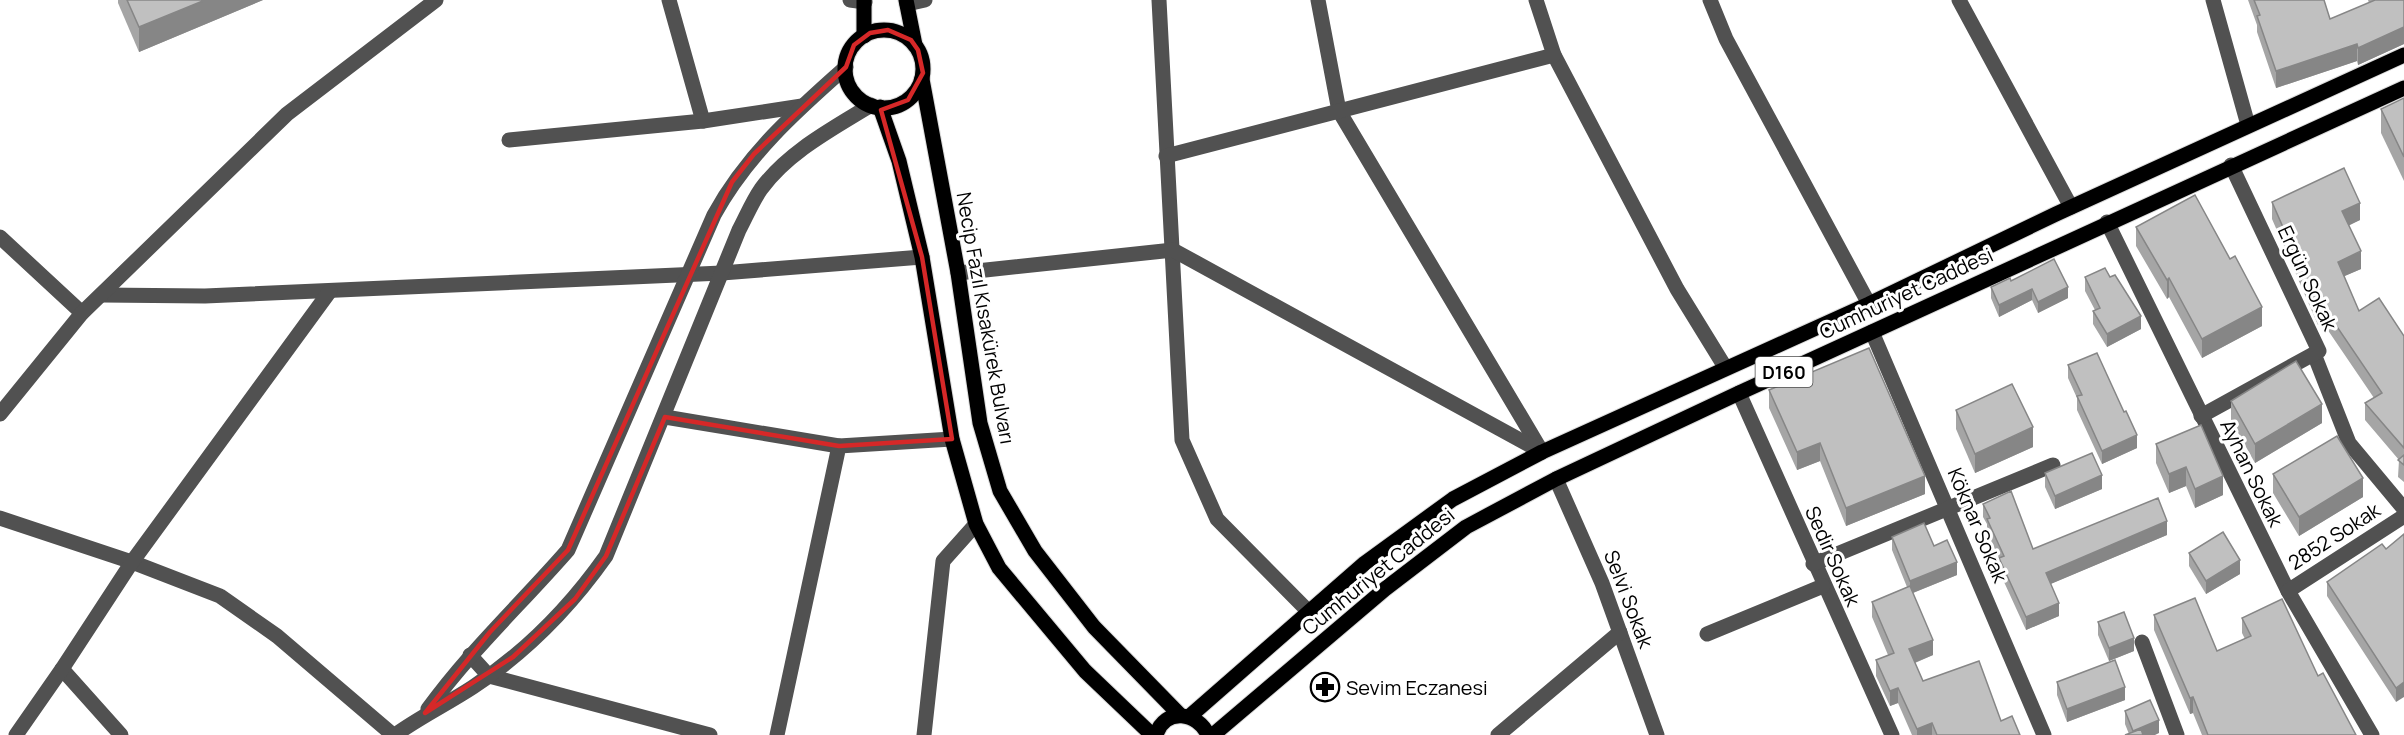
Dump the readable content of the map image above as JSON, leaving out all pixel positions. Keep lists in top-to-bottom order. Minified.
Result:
{"streets":{"main road":["Cumhuriyet Caddesi","Necip Fazıl Kısakürek Bulvarı","D160"],"street":["Ergün Sokak","Ayhan Sokak","Köknar Sokak","2852 Sokak","Sedir Sokak","Selvi Sokak"]},"crossings":[["Ergün Sokak","Cumhuriyet Caddesi"],["Ergün Sokak","Ayhan Sokak"],["Cumhuriyet Caddesi","Necip Fazıl Kısakürek Bulvarı"],["Cumhuriyet Caddesi","Ayhan Sokak"],["Cumhuriyet Caddesi","Köknar Sokak"],["Cumhuriyet Caddesi","Sedir Sokak"],["Cumhuriyet Caddesi","Selvi Sokak"],["Ayhan Sokak","2852 Sokak"]],"places":{"pharmacy":["Sevim Eczanesi"]}}
